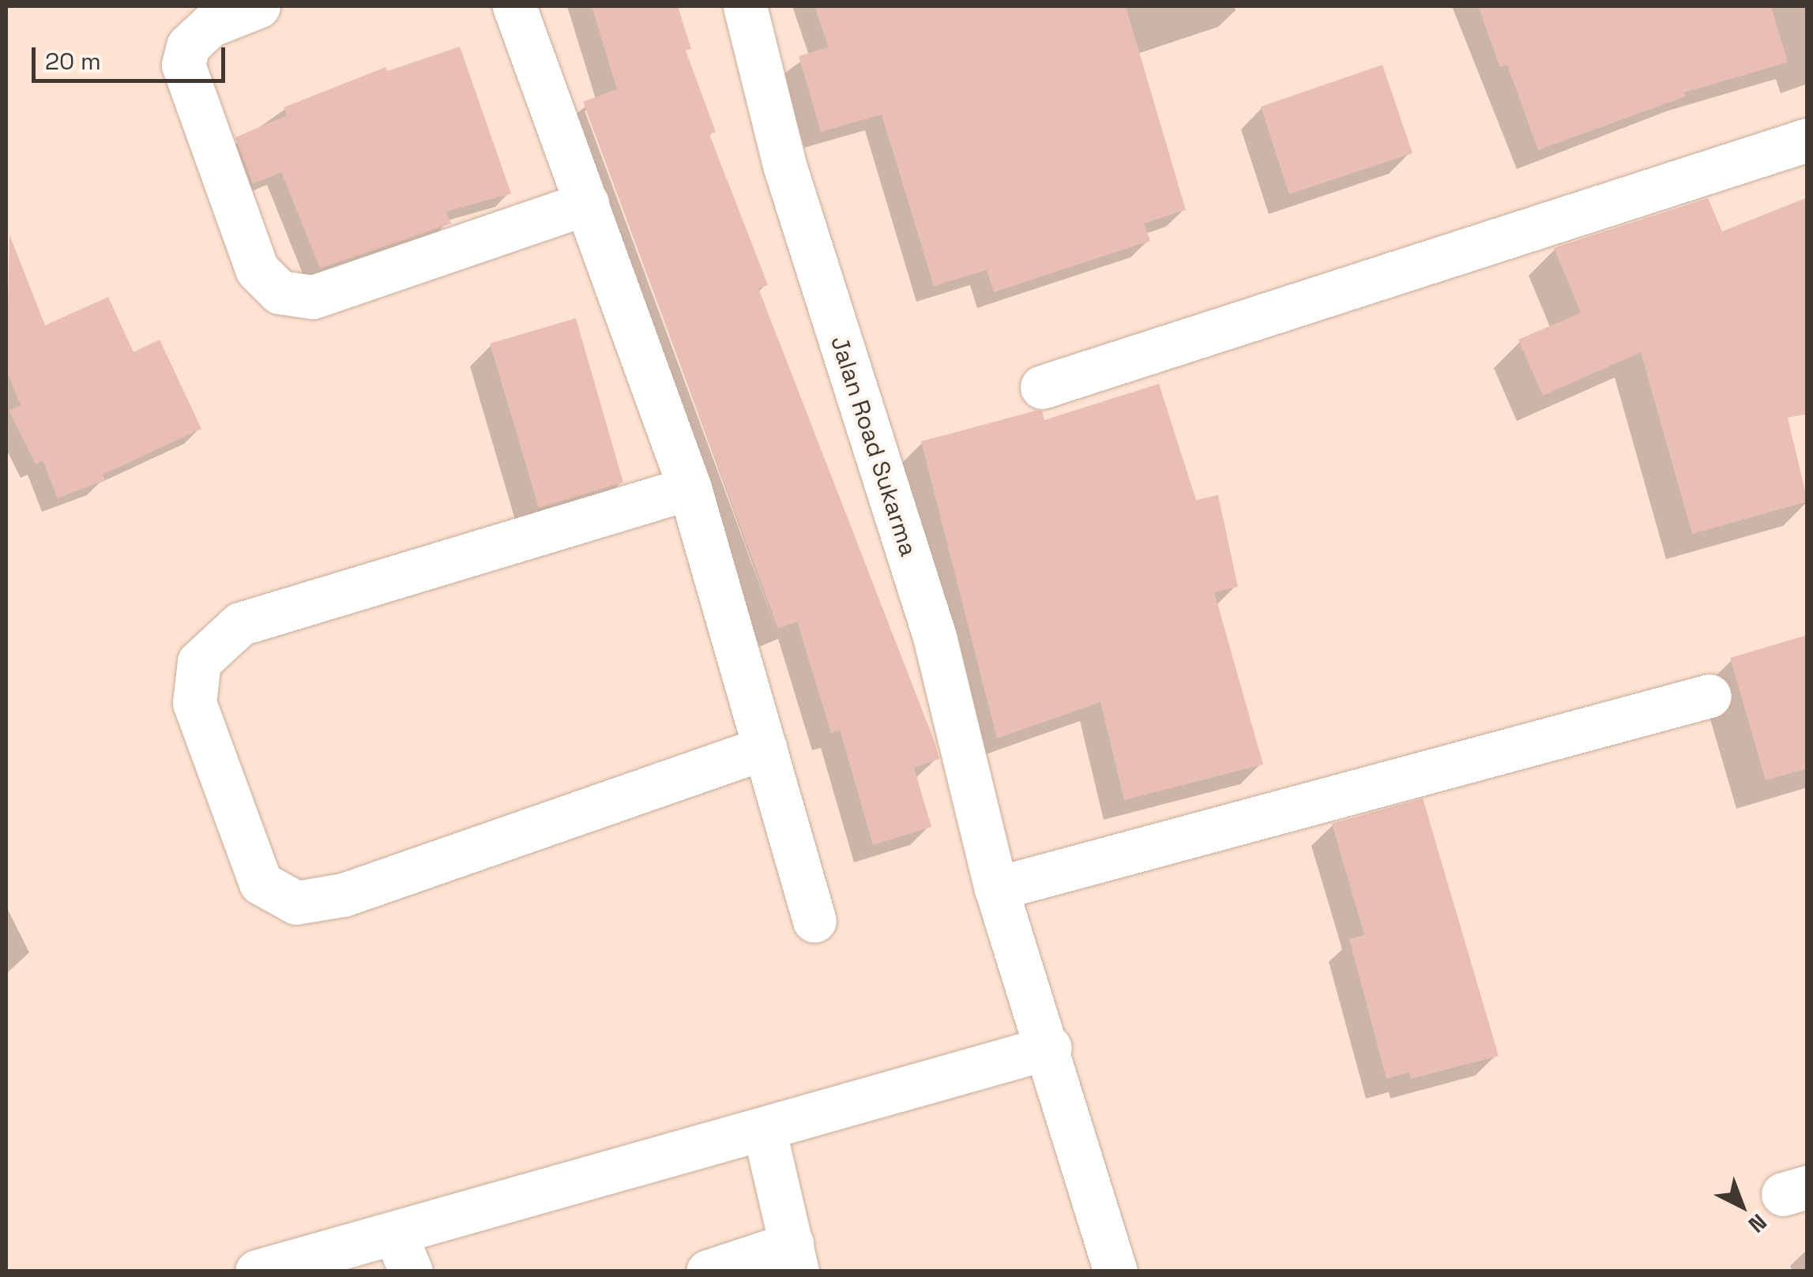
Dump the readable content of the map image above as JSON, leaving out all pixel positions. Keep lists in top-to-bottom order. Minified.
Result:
{"streets":{"street":["Jalan Road Sukarma"]},"scale_bar":"20 m","north":"bottom right"}
